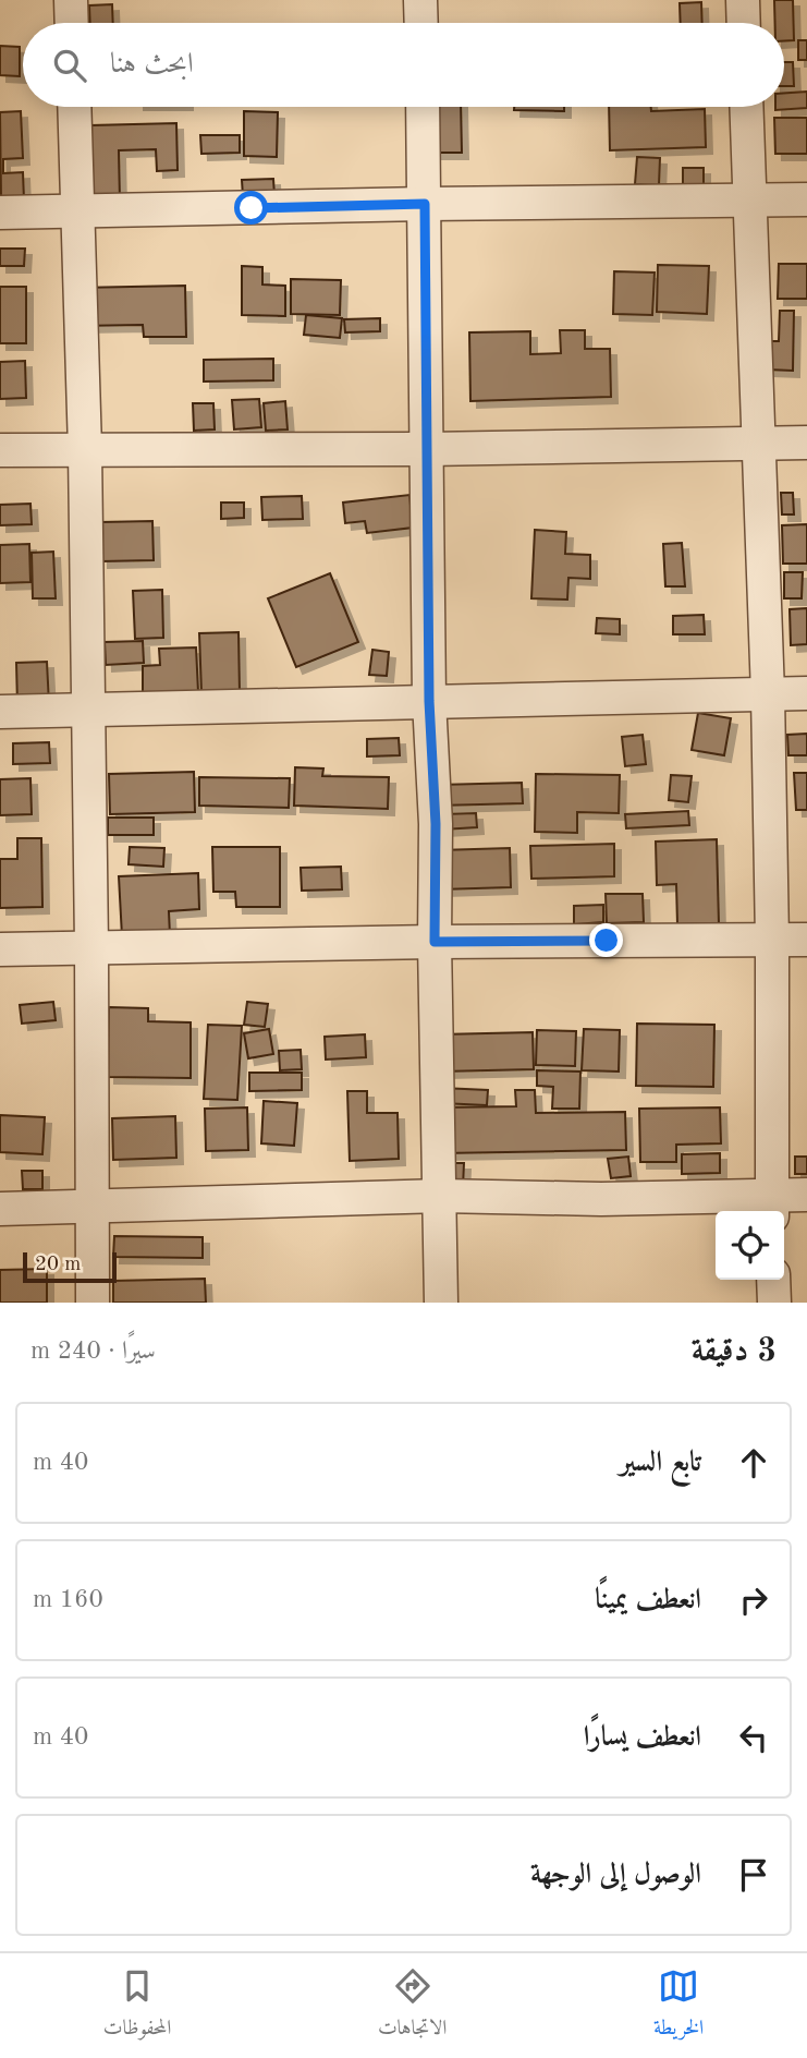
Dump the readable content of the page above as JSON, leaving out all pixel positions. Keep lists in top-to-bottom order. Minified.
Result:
{"scale_bar":"20 m","page":{"search":"ابحث هنا","scale":"20 m","heading":["3 دقيقة","سيرًا · 240 m"],"list":[["تابع السير","40 m"],["انعطف يمينًا","160 m"],["انعطف يسارًا","40 m"],"الوصول إلى الوجهة"],"nav":["الخريطة","الاتجاهات","المحفوظات"]}}
